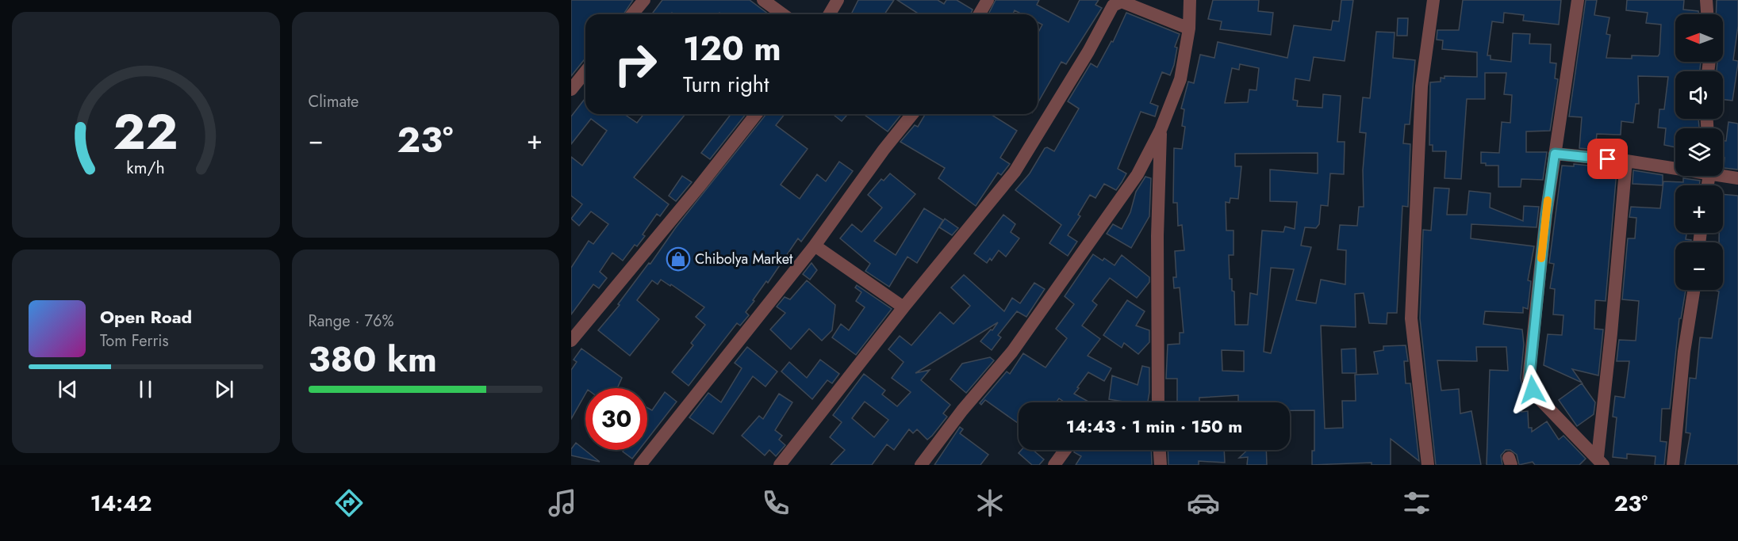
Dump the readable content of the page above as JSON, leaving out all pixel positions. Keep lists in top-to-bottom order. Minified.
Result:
{"places":{"shop":["Chibolya Market"]},"north":"left","page":{"tile":["Climate",["Range · 76%","380 km"]],"map_buttons":["+","−"],"turn":["120 m","Turn right"],"heat":["−","23°","+"],"song":["Open Road","Tom Ferris"],"limit":"30","trip":"14:43 · 1 min · 150 m","tabs":["14:42","23°"],"gauge":["22","km/h"]}}
